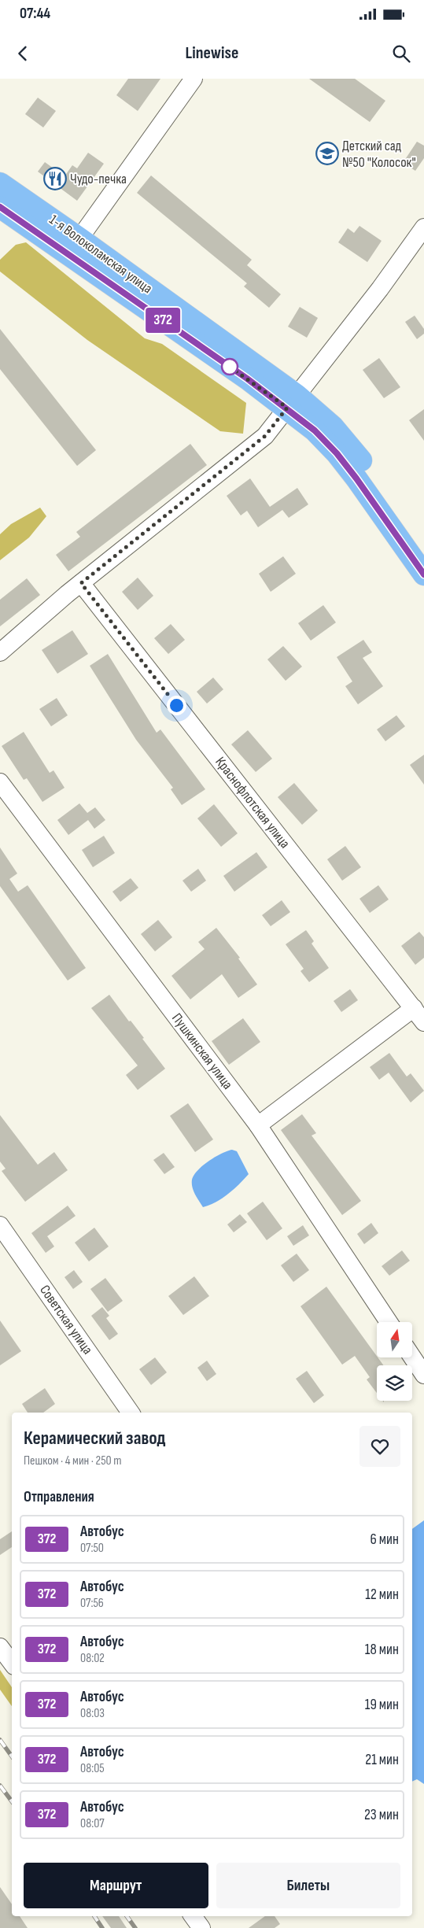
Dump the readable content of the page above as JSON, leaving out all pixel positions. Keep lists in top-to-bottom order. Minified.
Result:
{"streets":{"main road":["1-я Волоколамская улица"],"street":["Краснофлотская улица","Пушкинская улица","Советская улица"]},"places":{"school or university":["Детский сад №50 \"Колосок\""],"restaurant":["Чудо-печка"]},"lines":["bus line 372"],"north":"top","page":{"status":"07:44","header":"Linewise","on_map":"372","heading":[["Керамический завод","Пешком · 4 мин · 250 m"],"Отправления"],"list":[{"mark":"372","name":"Автобус","note":"07:50","value":"6 мин"},{"mark":"372","name":"Автобус","note":"07:56","value":"12 мин"},{"mark":"372","name":"Автобус","note":"08:02","value":"18 мин"},{"mark":"372","name":"Автобус","note":"08:03","value":"19 мин"},{"mark":"372","name":"Автобус","note":"08:05","value":"21 мин"},{"mark":"372","name":"Автобус","note":"08:07","value":"23 мин"}],"buttons":["Маршрут","Билеты"]}}
